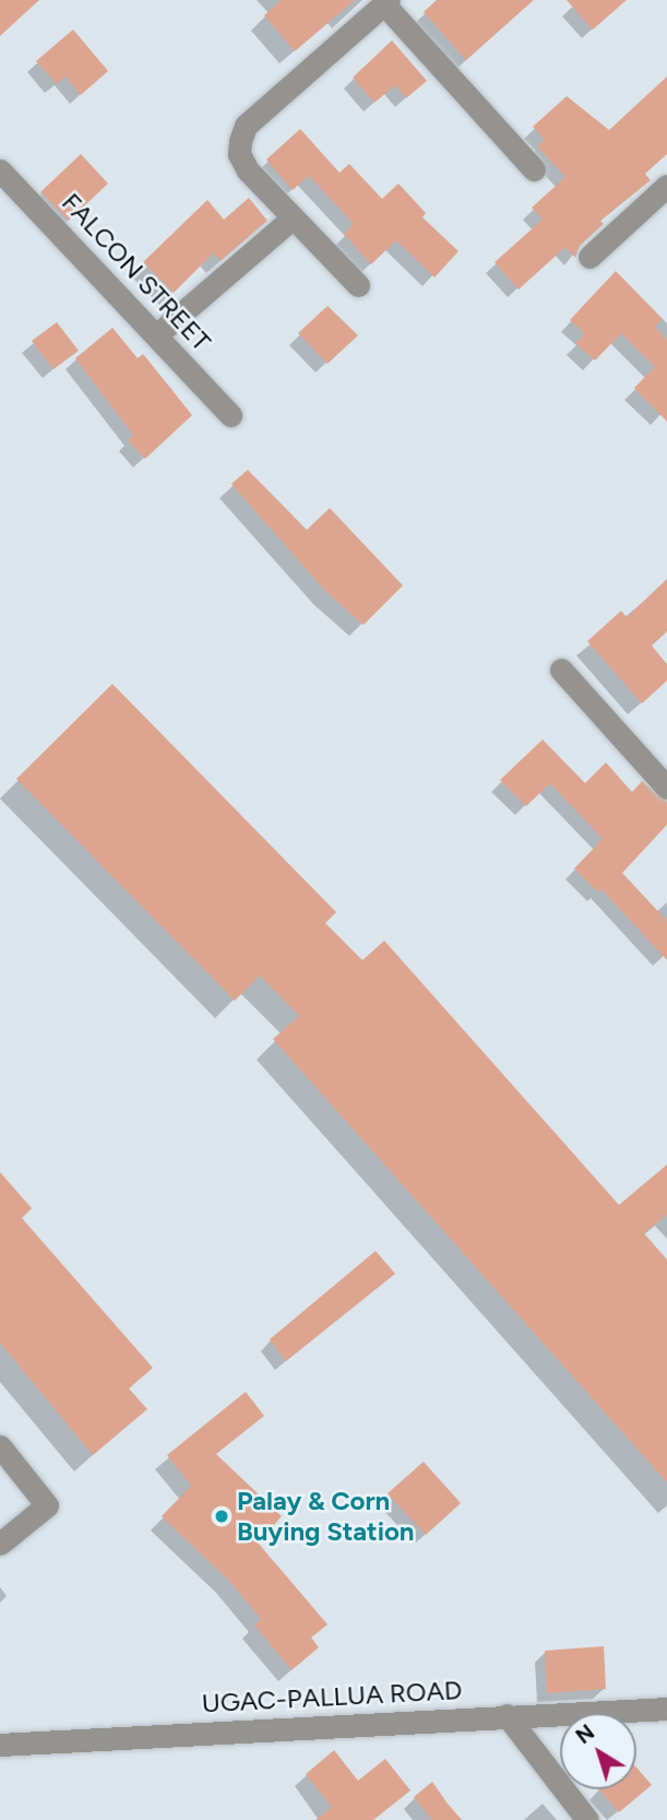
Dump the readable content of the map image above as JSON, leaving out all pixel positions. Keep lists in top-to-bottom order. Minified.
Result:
{"streets":{"street":["FALCON STREET","UGAC-PALLUA ROAD"]},"places":["Palay & Corn Buying Station"],"north":"top left"}
